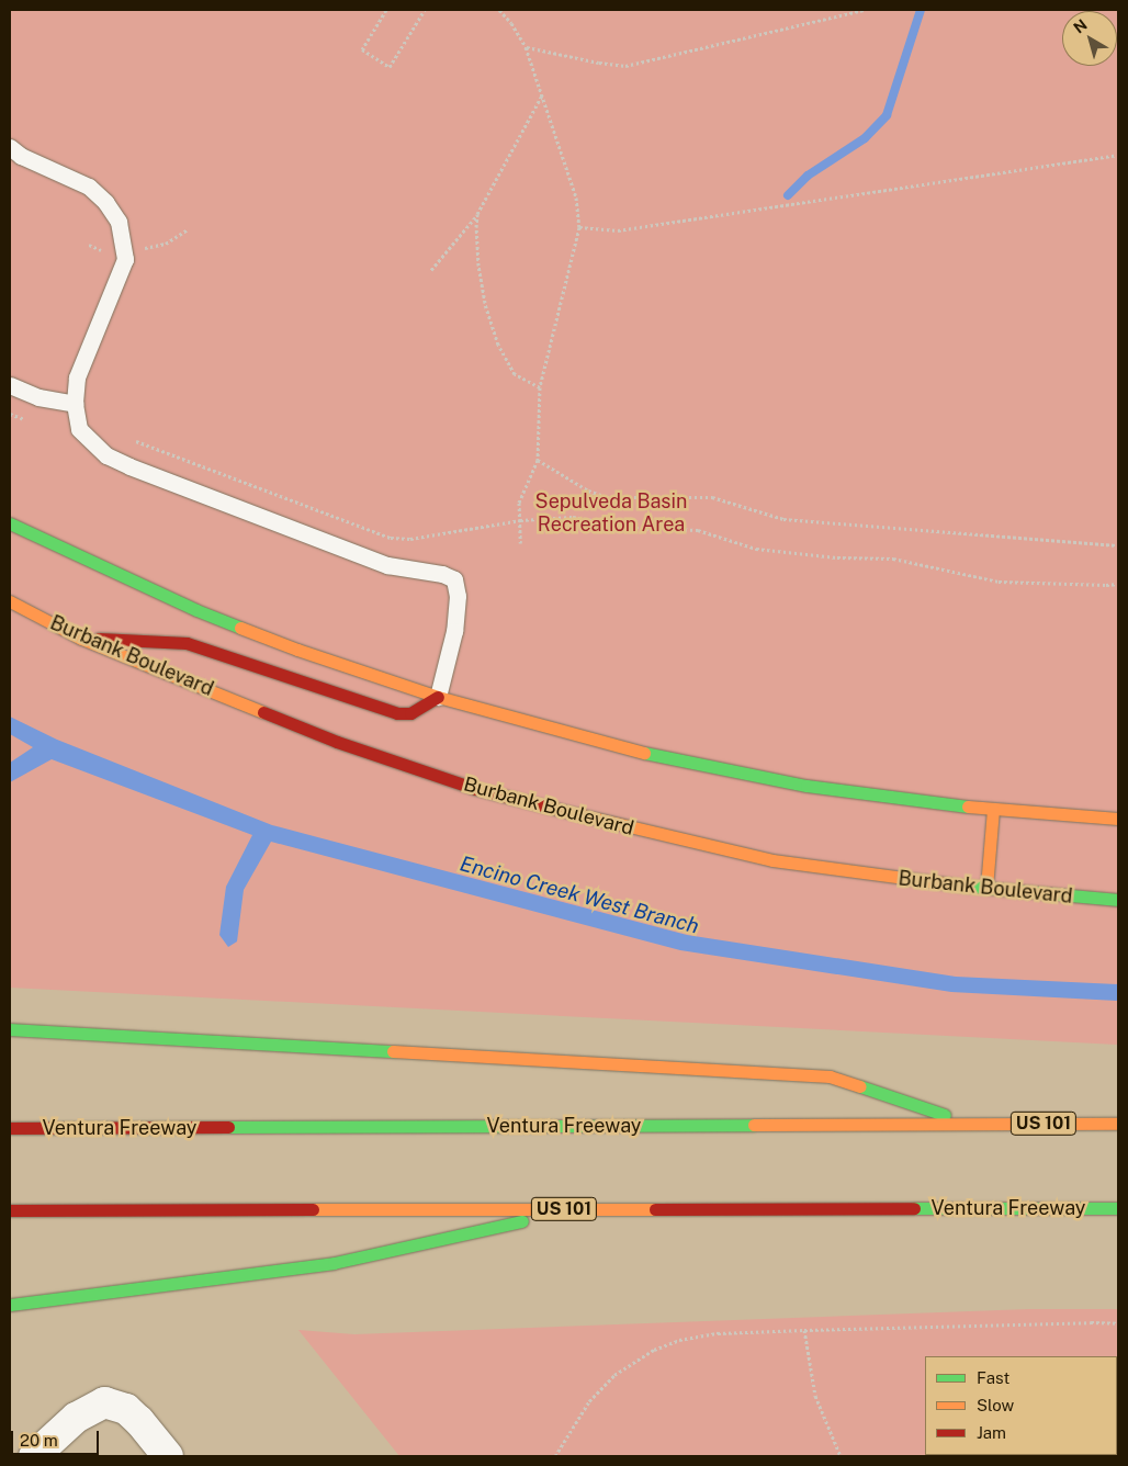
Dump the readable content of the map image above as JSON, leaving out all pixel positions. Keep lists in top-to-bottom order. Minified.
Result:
{"streets":{"main road":["Burbank Boulevard","US 101","Ventura Freeway"]},"water":["Encino Creek West Branch"],"parks":["Sepulveda Basin Recreation Area"],"legend":["Fast","Slow","Jam"],"scale_bar":"20 m","north":"top left"}
